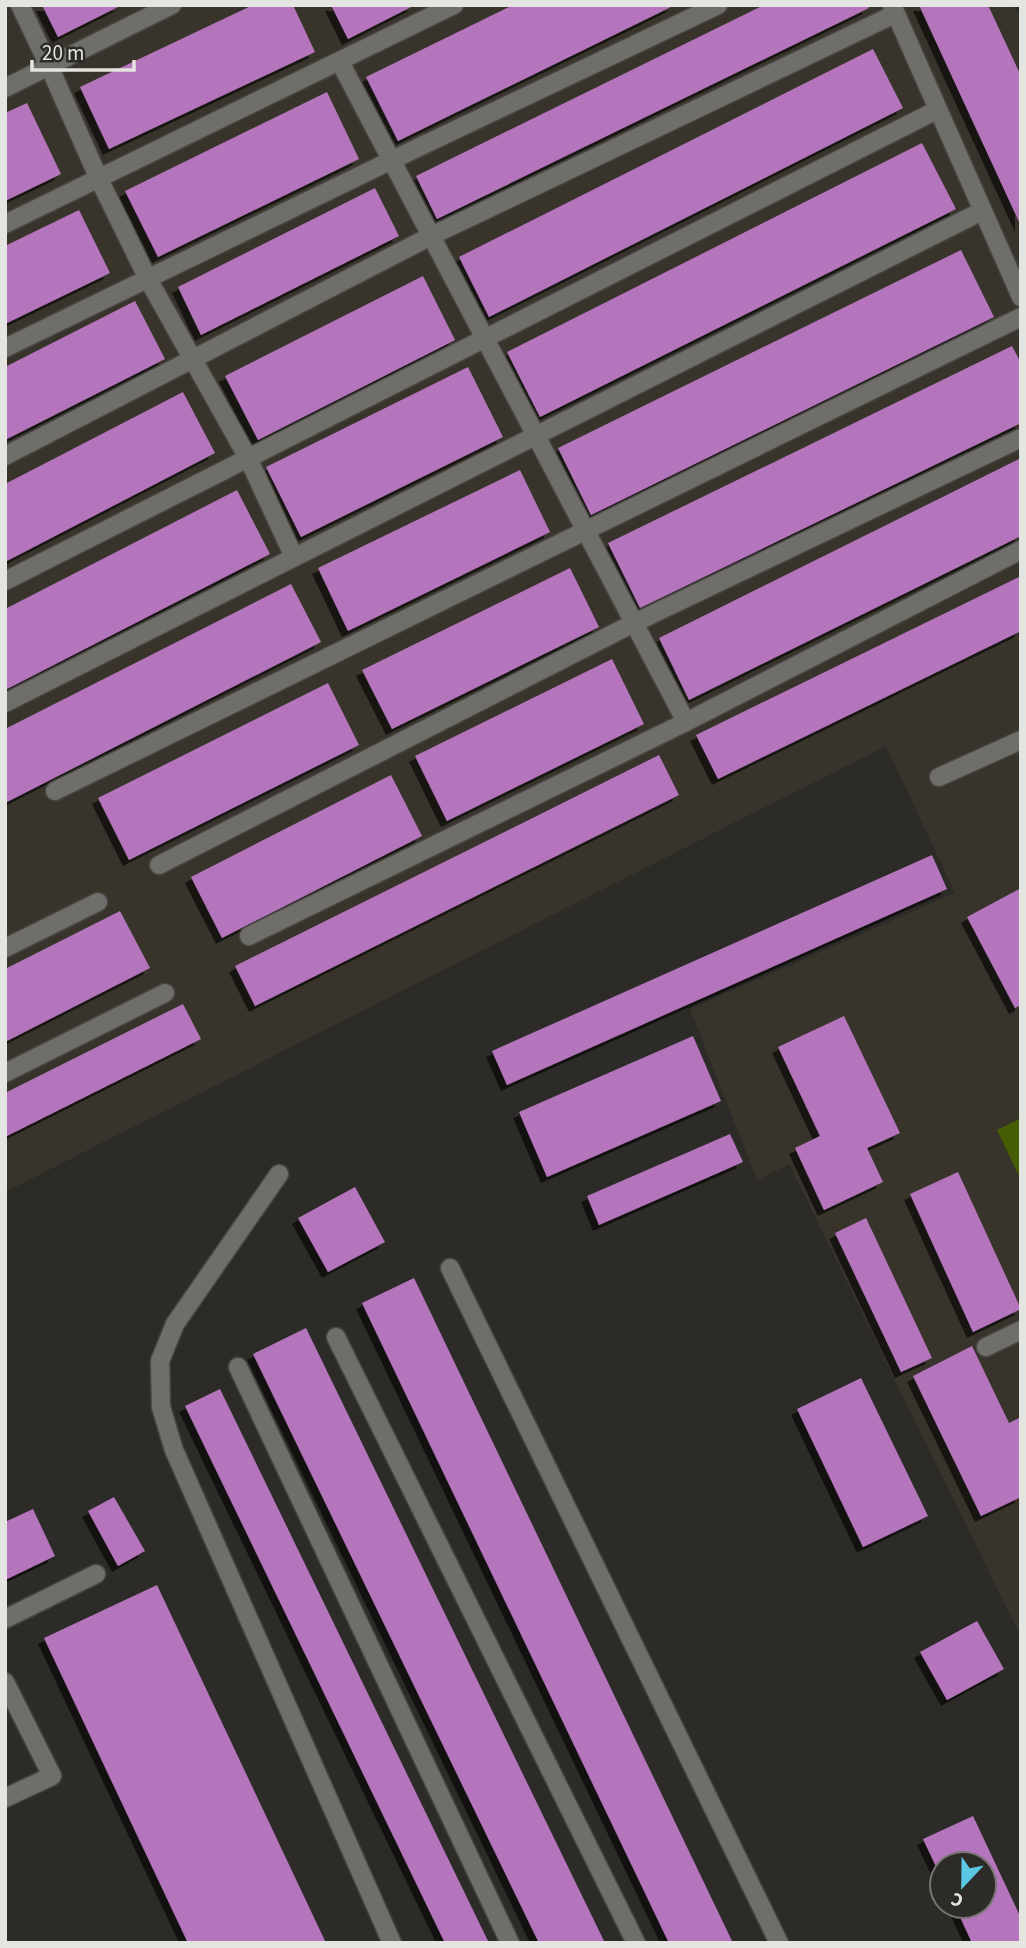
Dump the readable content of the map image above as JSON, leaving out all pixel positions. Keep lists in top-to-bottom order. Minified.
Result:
{"scale_bar":"20 m","north":"bottom"}
